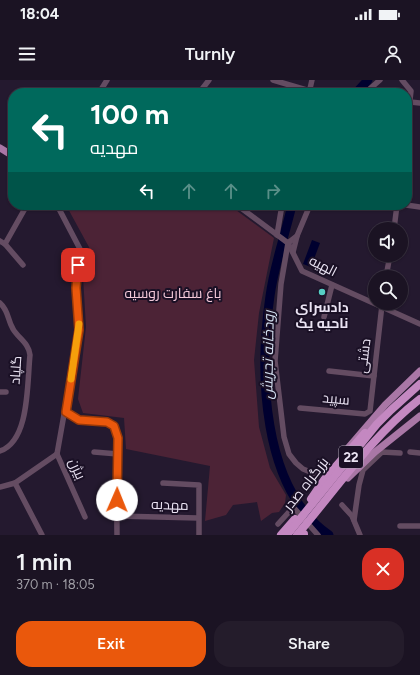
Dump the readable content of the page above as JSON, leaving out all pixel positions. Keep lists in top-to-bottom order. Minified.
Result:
{"streets":{"highway":["22","بزرگراه صدر"],"street":["الهیه","دشتی","گلپاد","سپید","بیژن","مهدیه"]},"crossings":[["دشتی","سپید"],["22","بزرگراه صدر"]],"water":["رودخانه تجریش"],"parks":["باغ سفارت روسیه"],"places":["دادسرای ناحیه یک"],"page":{"status":"18:04","header":"Turnly","turn":["100 m","مهدیه"],"heading":["1 min","370 m · 18:05"],"buttons":["Exit","Share"]}}
